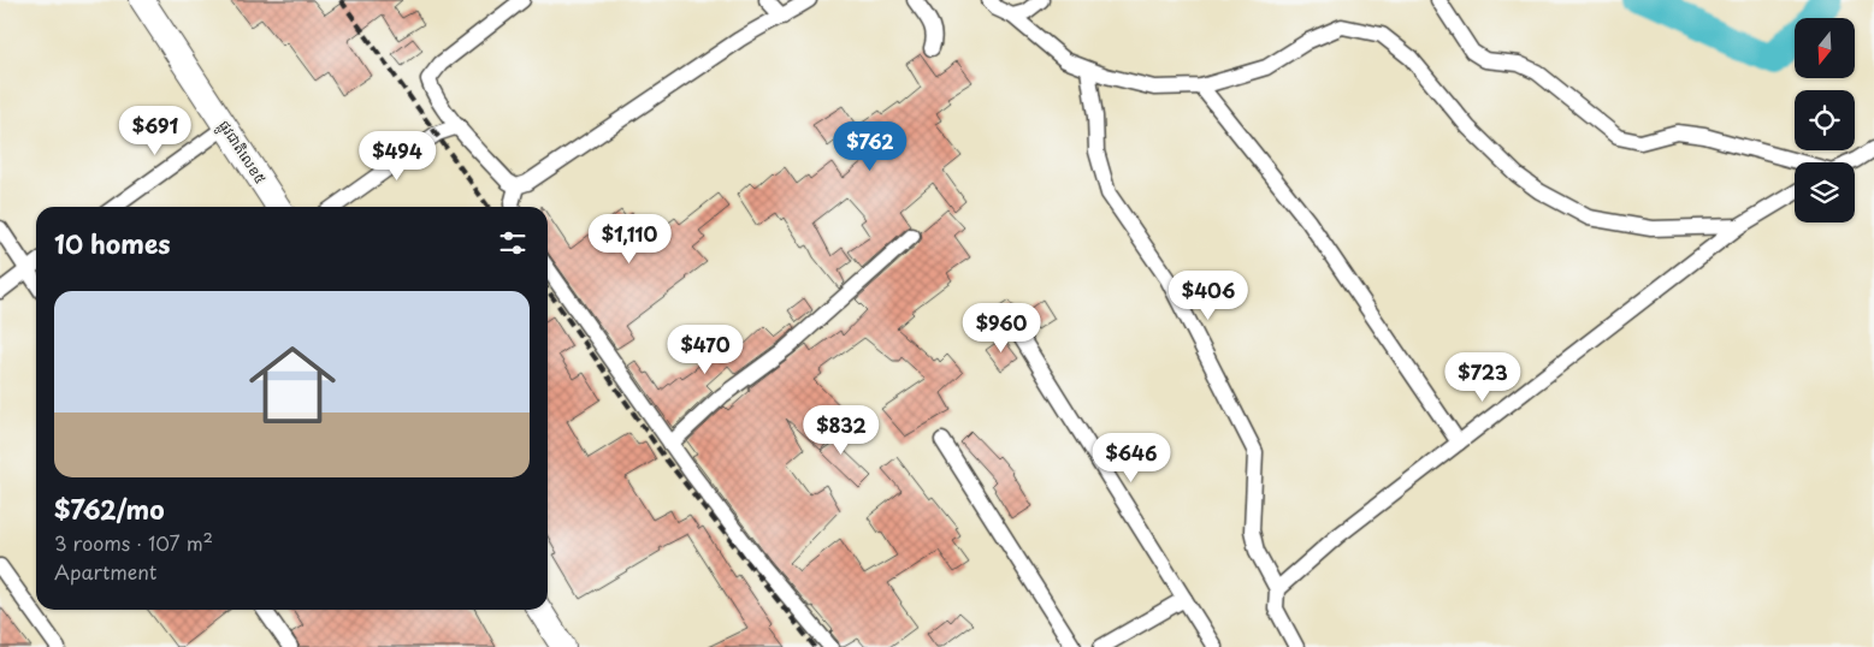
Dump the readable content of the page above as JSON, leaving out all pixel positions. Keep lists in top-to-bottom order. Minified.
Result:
{"streets":{"highway":["ផ្លូវជាតិលេខ៥"]},"north":"bottom","page":{"price":["$691","$762","$494","$1,110","$406","$960","$470","$723","$832","$646"],"heading":"10 homes","list":[{"name":"$762/mo","note":"3 rooms · 107 m² · Apartment"}]}}
